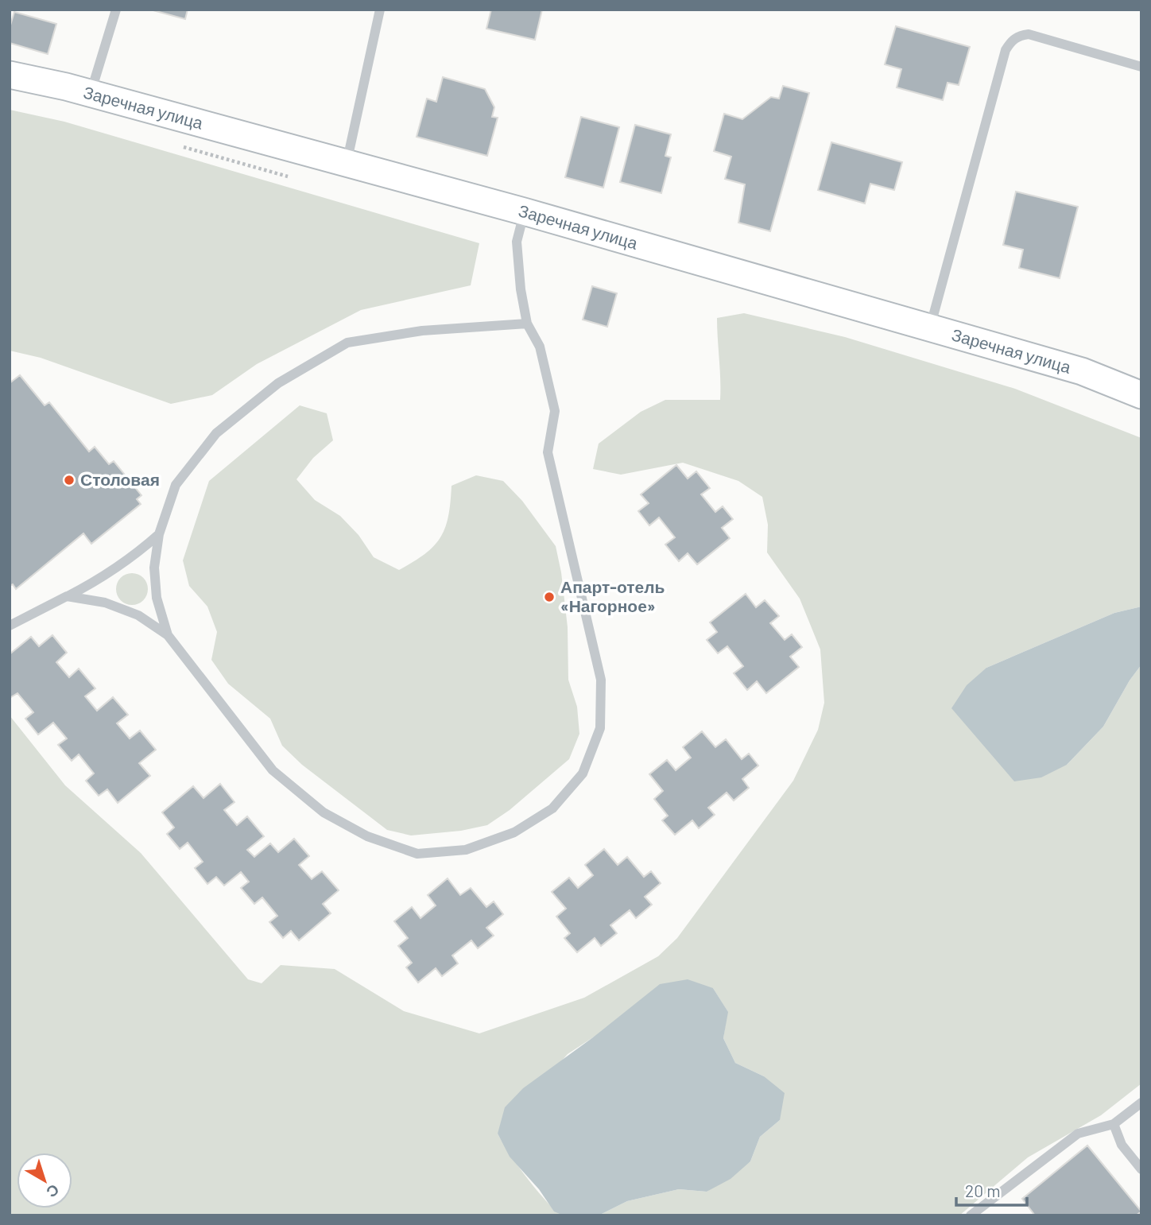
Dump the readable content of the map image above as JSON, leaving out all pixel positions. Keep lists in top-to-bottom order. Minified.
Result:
{"streets":{"main road":["Заречная улица"]},"places":["Столовая","Апарт-отель «Нагорное»"],"scale_bar":"20 m","north":"bottom right"}
